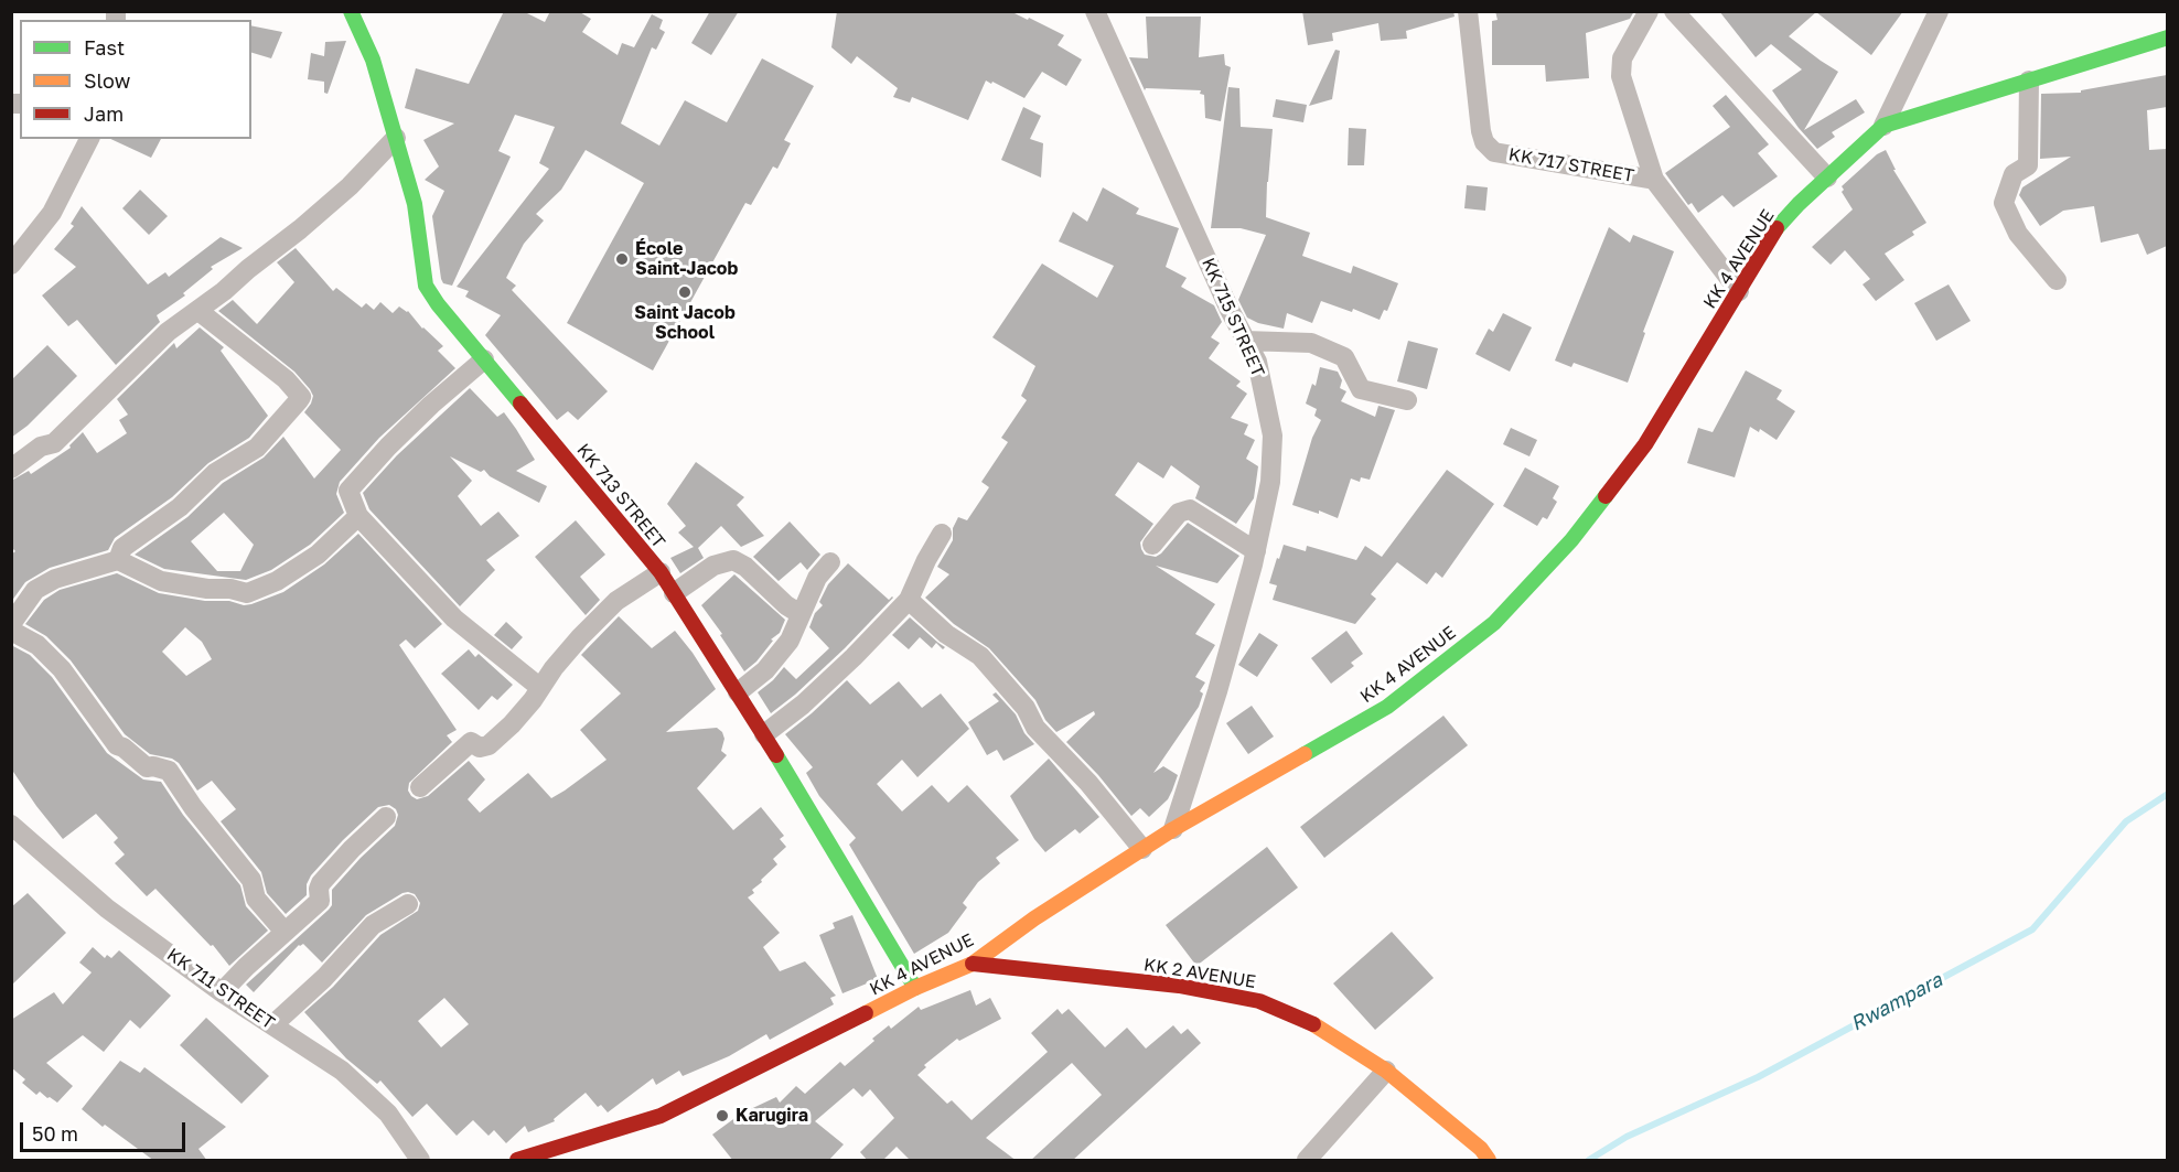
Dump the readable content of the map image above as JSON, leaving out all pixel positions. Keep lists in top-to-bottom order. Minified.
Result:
{"streets":{"main road":["KK 4 AVENUE","KK 713 STREET","KK 2 AVENUE"],"street":["KK 717 STREET","KK 715 STREET","KK 711 STREET"]},"crossings":[["KK 717 STREET","KK 4 AVENUE"],["KK 4 AVENUE","KK 715 STREET"],["KK 4 AVENUE","KK 713 STREET"],["KK 4 AVENUE","KK 2 AVENUE"]],"water":["Rwampara"],"places":["École Saint-Jacob","Saint Jacob School","Karugira"],"legend":["Fast","Slow","Jam"],"scale_bar":"50 m"}
